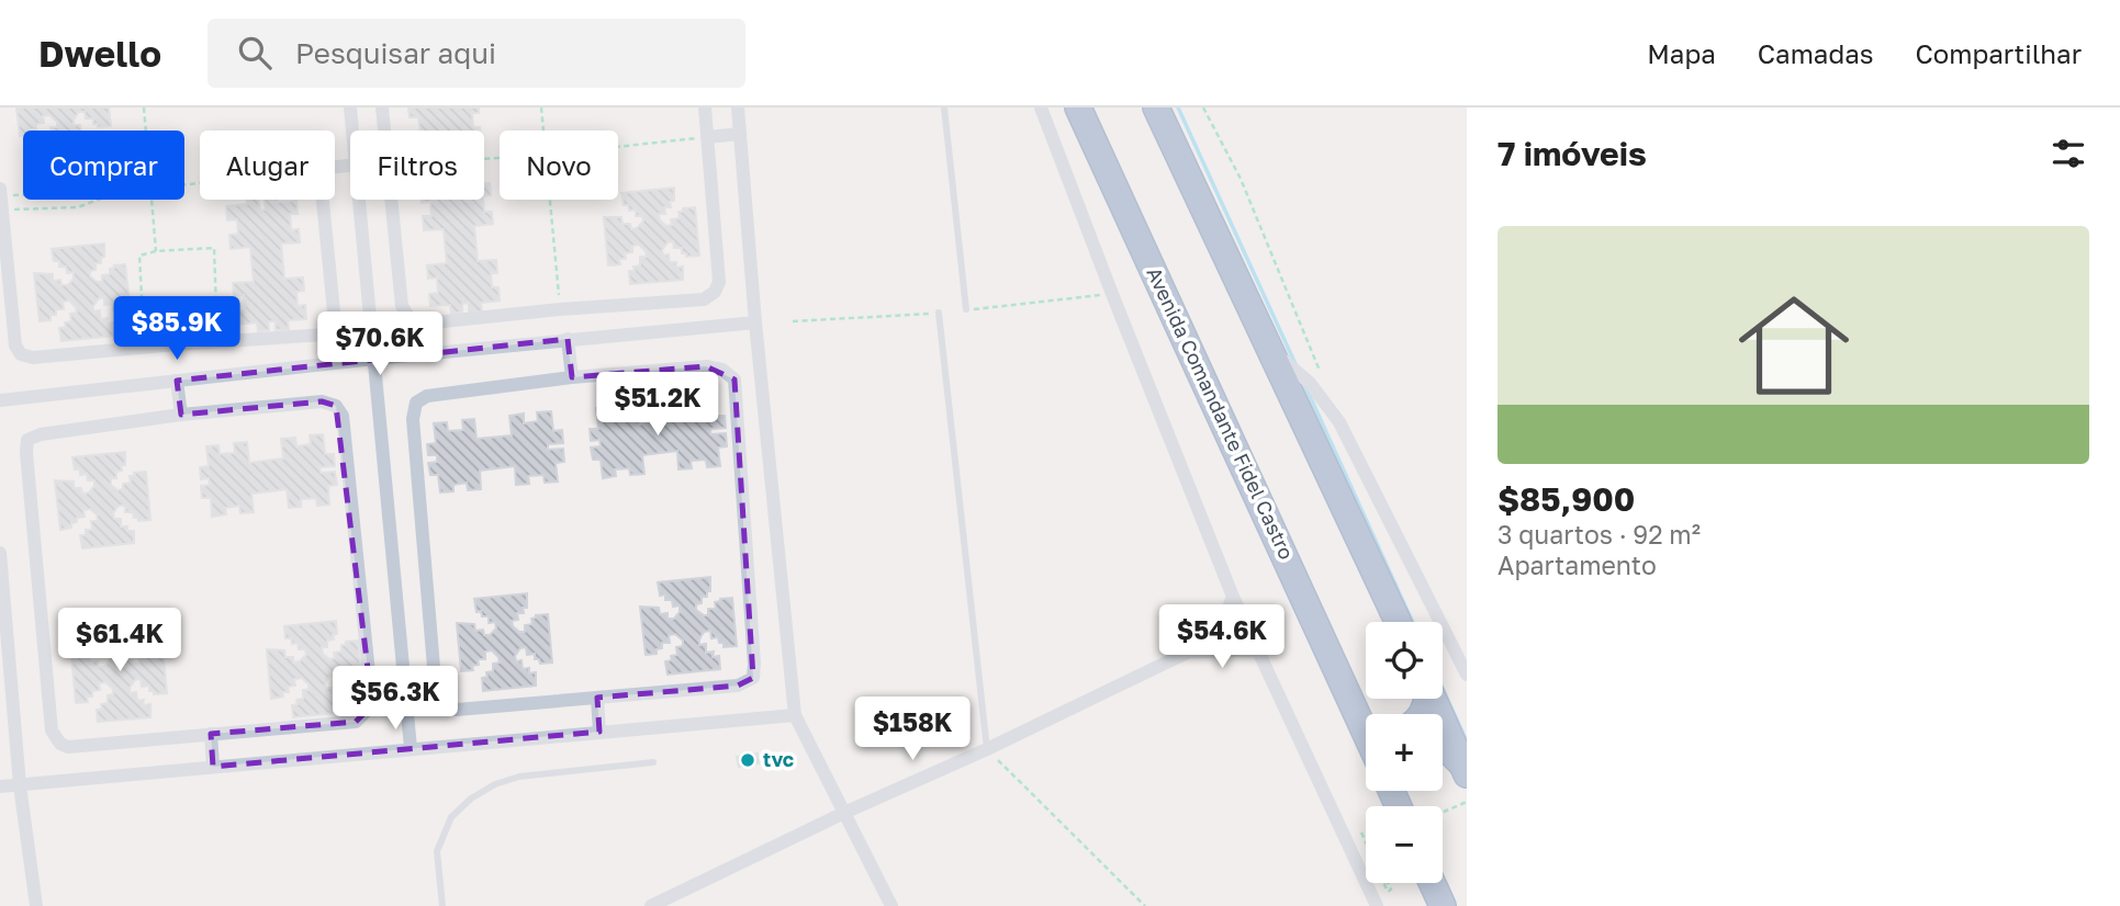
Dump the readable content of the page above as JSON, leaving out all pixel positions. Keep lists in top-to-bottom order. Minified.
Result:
{"streets":{"highway":["Avenida Comandante Fidel Castro"]},"places":["tvc"],"page":{"header":"Dwello","search":"Pesquisar aqui","nav":["Mapa","Camadas","Compartilhar"],"heading":"7 imóveis","chip":["Comprar","Alugar","Filtros","Novo"],"list":[{"name":"$85,900","note":"3 quartos · 92 m² · Apartamento"}],"price":["$85.9K","$70.6K","$51.2K","$54.6K","$61.4K","$56.3K","$158K"],"map_buttons":["+","−"]}}
